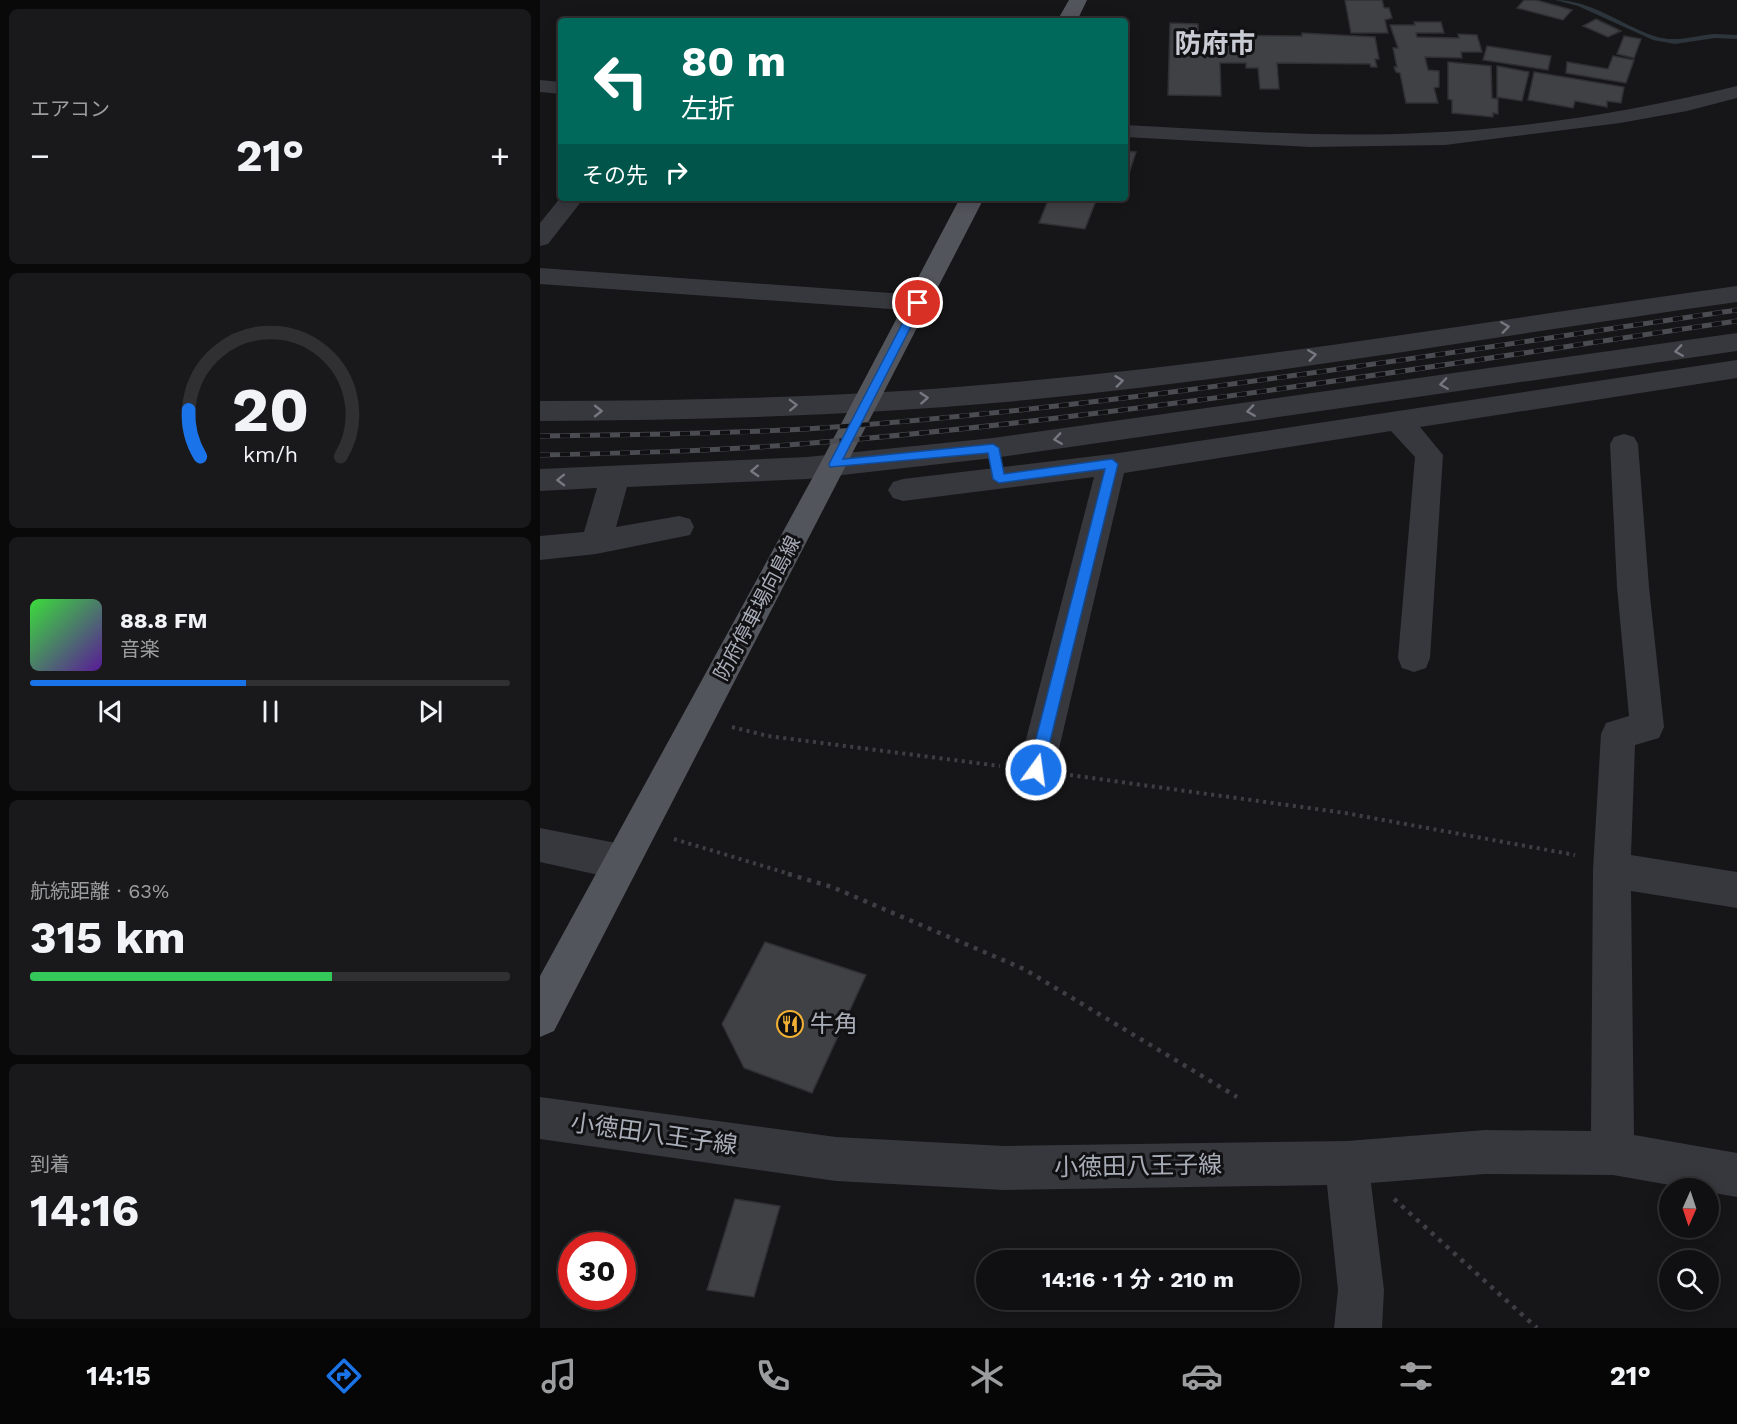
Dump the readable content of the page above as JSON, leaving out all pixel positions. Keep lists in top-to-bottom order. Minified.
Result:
{"streets":{"main road":["防府停車場向島線"],"street":["小徳田八王子線"]},"districts":["防府市"],"places":{"restaurant":["牛角"]},"north":"bottom","page":{"tile":["エアコン",["航続距離 · 63%","315 km"],["到着","14:16"]],"turn":["80 m","左折"],"heat":["−","21°","+"],"then":"その先","song":["88.8 FM","音楽"],"limit":"30","trip":"14:16 · 1 分 · 210 m","tabs":["14:15","21°"],"gauge":["20","km/h"]}}
